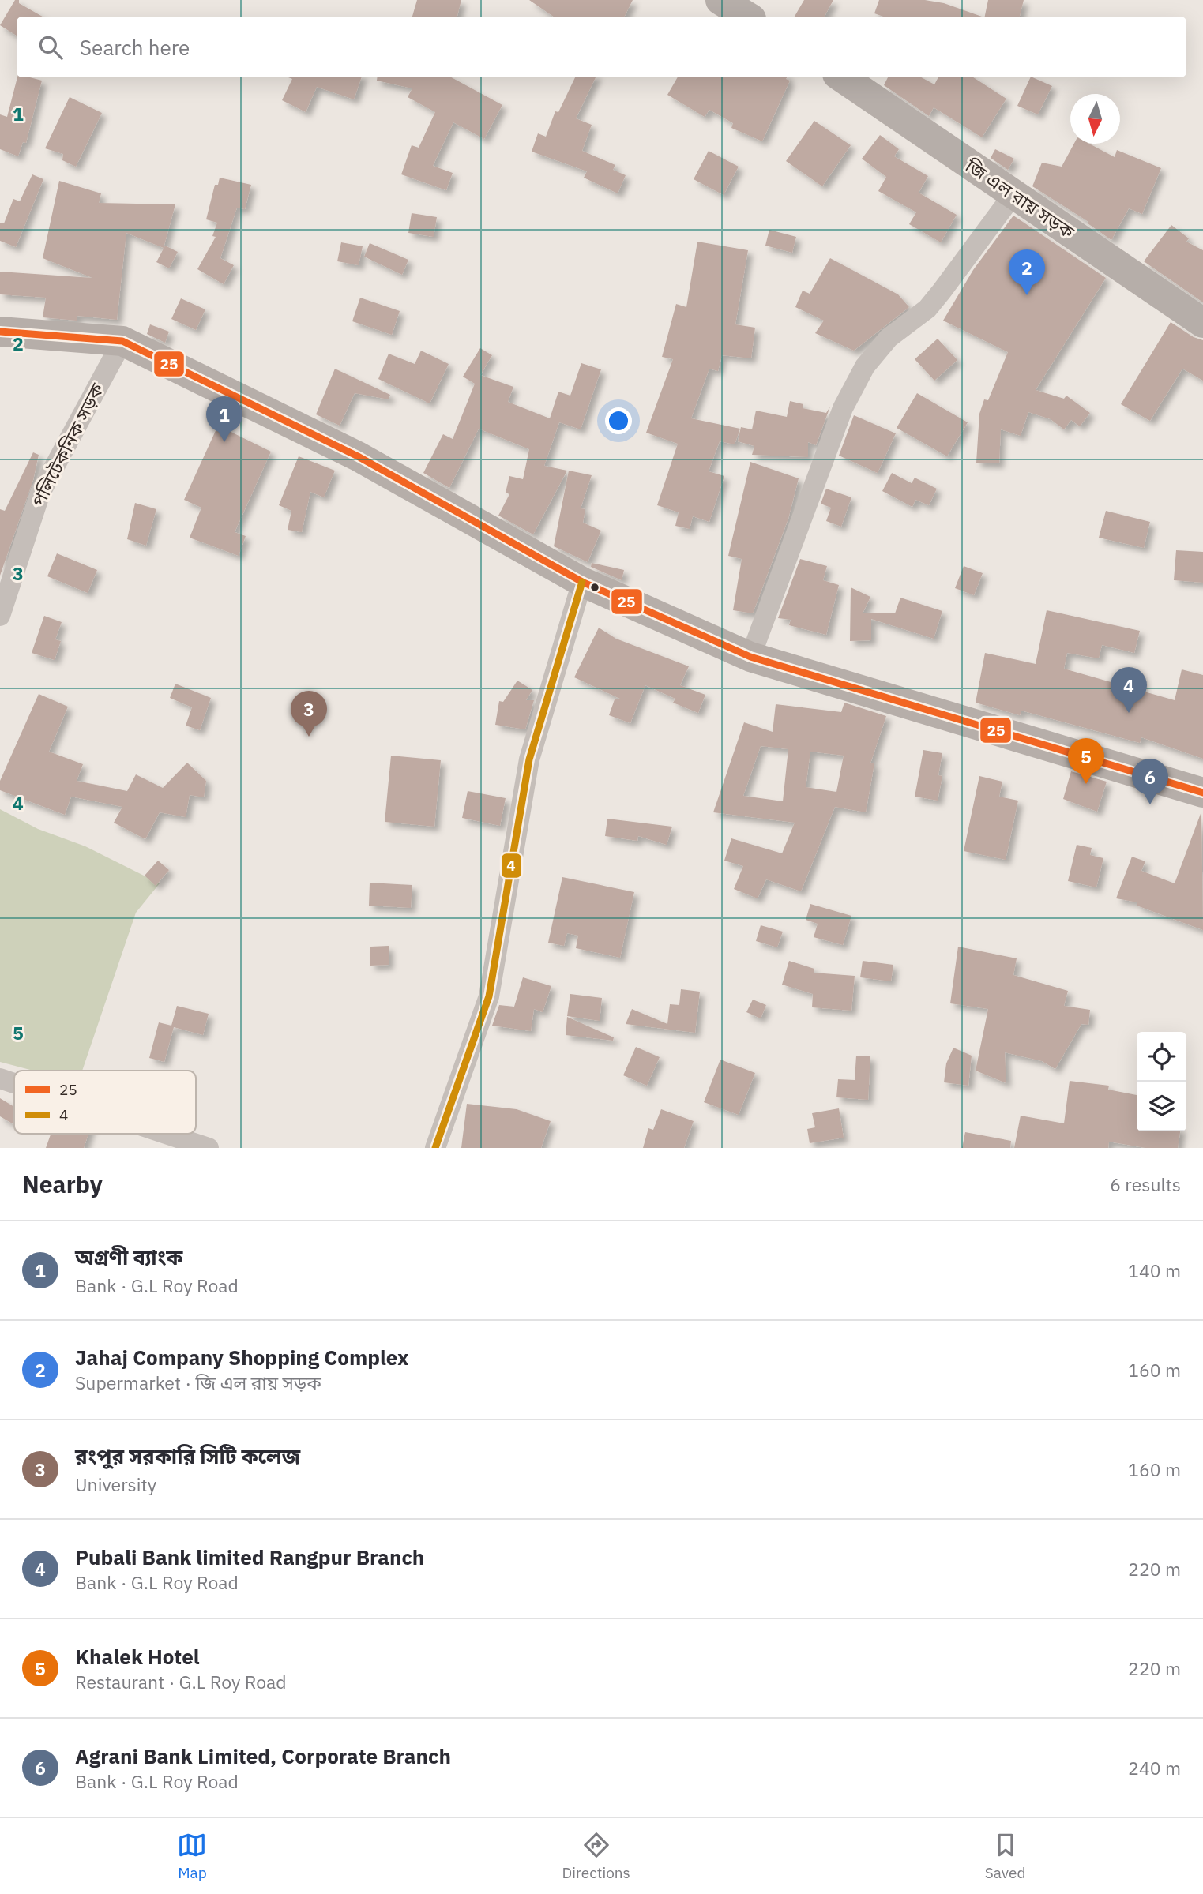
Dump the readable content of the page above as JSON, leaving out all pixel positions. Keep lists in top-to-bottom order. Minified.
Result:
{"streets":{"main road":["জি এল রায় সড়ক"],"street":["পলিটেকনিক সড়ক"]},"lines":["transit line 25","transit line 4"],"legend":["25","4"],"north":"bottom","page":{"search":"Search here","pins":["2","1","4","3","5","6"],"heading":["Nearby","6 results"],"list":[{"mark":"1","name":"অগ্রণী ব্যাংক","note":"Bank · G.L Roy Road","value":"140 m"},{"mark":"2","name":"Jahaj Company Shopping Complex","note":"Supermarket · জি এল রায় সড়ক","value":"160 m"},{"mark":"3","name":"রংপুর সরকারি সিটি কলেজ","note":"University","value":"160 m"},{"mark":"4","name":"Pubali Bank limited Rangpur Branch","note":"Bank · G.L Roy Road","value":"220 m"},{"mark":"5","name":"Khalek Hotel","note":"Restaurant · G.L Roy Road","value":"220 m"},{"mark":"6","name":"Agrani Bank Limited, Corporate Branch","note":"Bank · G.L Roy Road","value":"240 m"}],"nav":["Map","Directions","Saved"]},"grid":{"rows":["1","2","3","4","5"]}}
